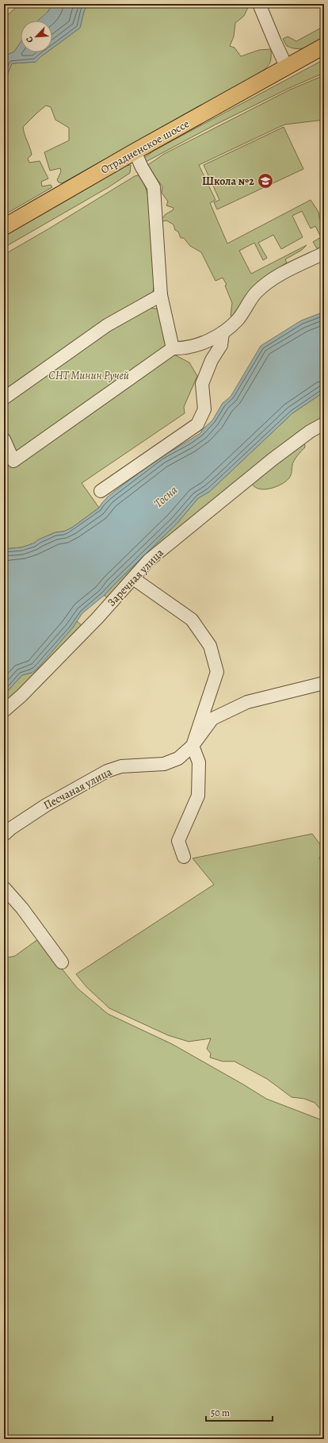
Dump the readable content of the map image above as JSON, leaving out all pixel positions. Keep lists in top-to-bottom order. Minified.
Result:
{"streets":{"main road":["Отрадненское шоссе"],"street":["Заречная улица","Песчаная улица"]},"water":["Тосна"],"parks":["СНТ Минин Ручей"],"places":{"school or university":["Школа №2"]},"scale_bar":"50 m","north":"bottom left"}
